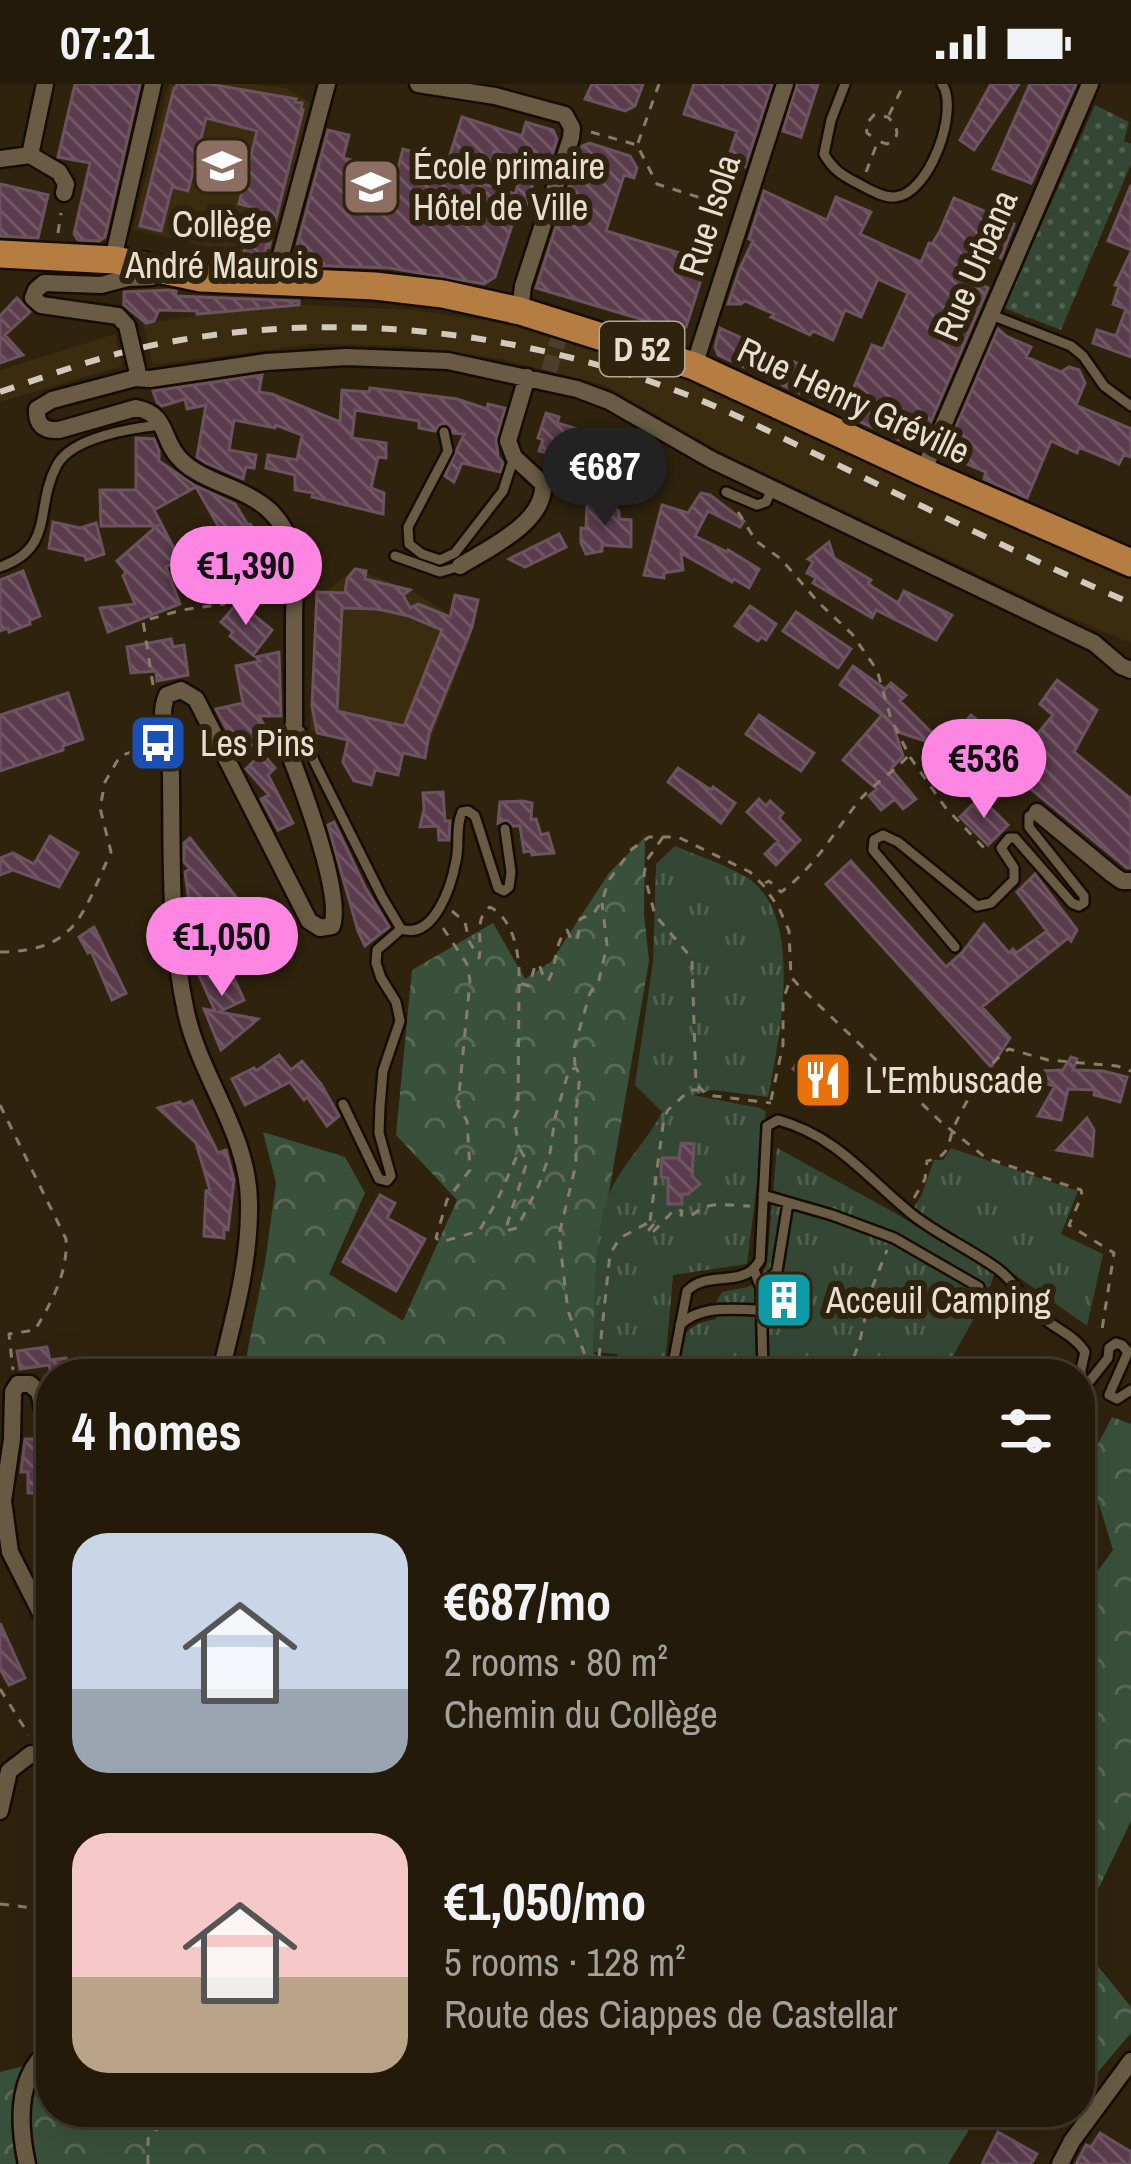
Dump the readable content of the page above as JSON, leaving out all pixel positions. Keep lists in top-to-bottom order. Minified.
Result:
{"streets":{"main road":["D 52","Rue Henry Gréville"],"street":["Rue Isola","Rue Urbana"]},"crossings":[["Rue Isola","Rue Henry Gréville"],["Rue Urbana","Rue Henry Gréville"],["D 52","Rue Henry Gréville"]],"places":{"school or university":["Collège André Maurois","École primaire Hôtel de Ville"],"bus stop":["Les Pins"],"restaurant":["L'Embuscade"],"building":["Acceuil Camping"]},"page":{"status":"07:21","price":["€687","€1,390","€536","€1,050"],"heading":"4 homes","list":[{"name":"€687/mo","note":"2 rooms · 80 m² · Chemin du Collège"},{"name":"€1,050/mo","note":"5 rooms · 128 m² · Route des Ciappes de Castellar"}]}}
